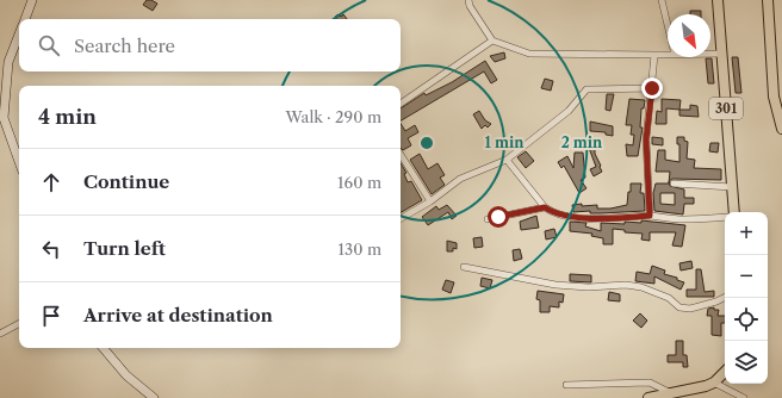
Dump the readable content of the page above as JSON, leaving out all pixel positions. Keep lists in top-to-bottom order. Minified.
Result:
{"streets":{"main road":["301"]},"north":"bottom right","page":{"search":"Search here","heading":["4 min","Walk · 290 m"],"list":[["Continue","160 m"],["Turn left","130 m"],"Arrive at destination"],"map_buttons":["+","−"]},"rings":["1 min","2 min"]}
